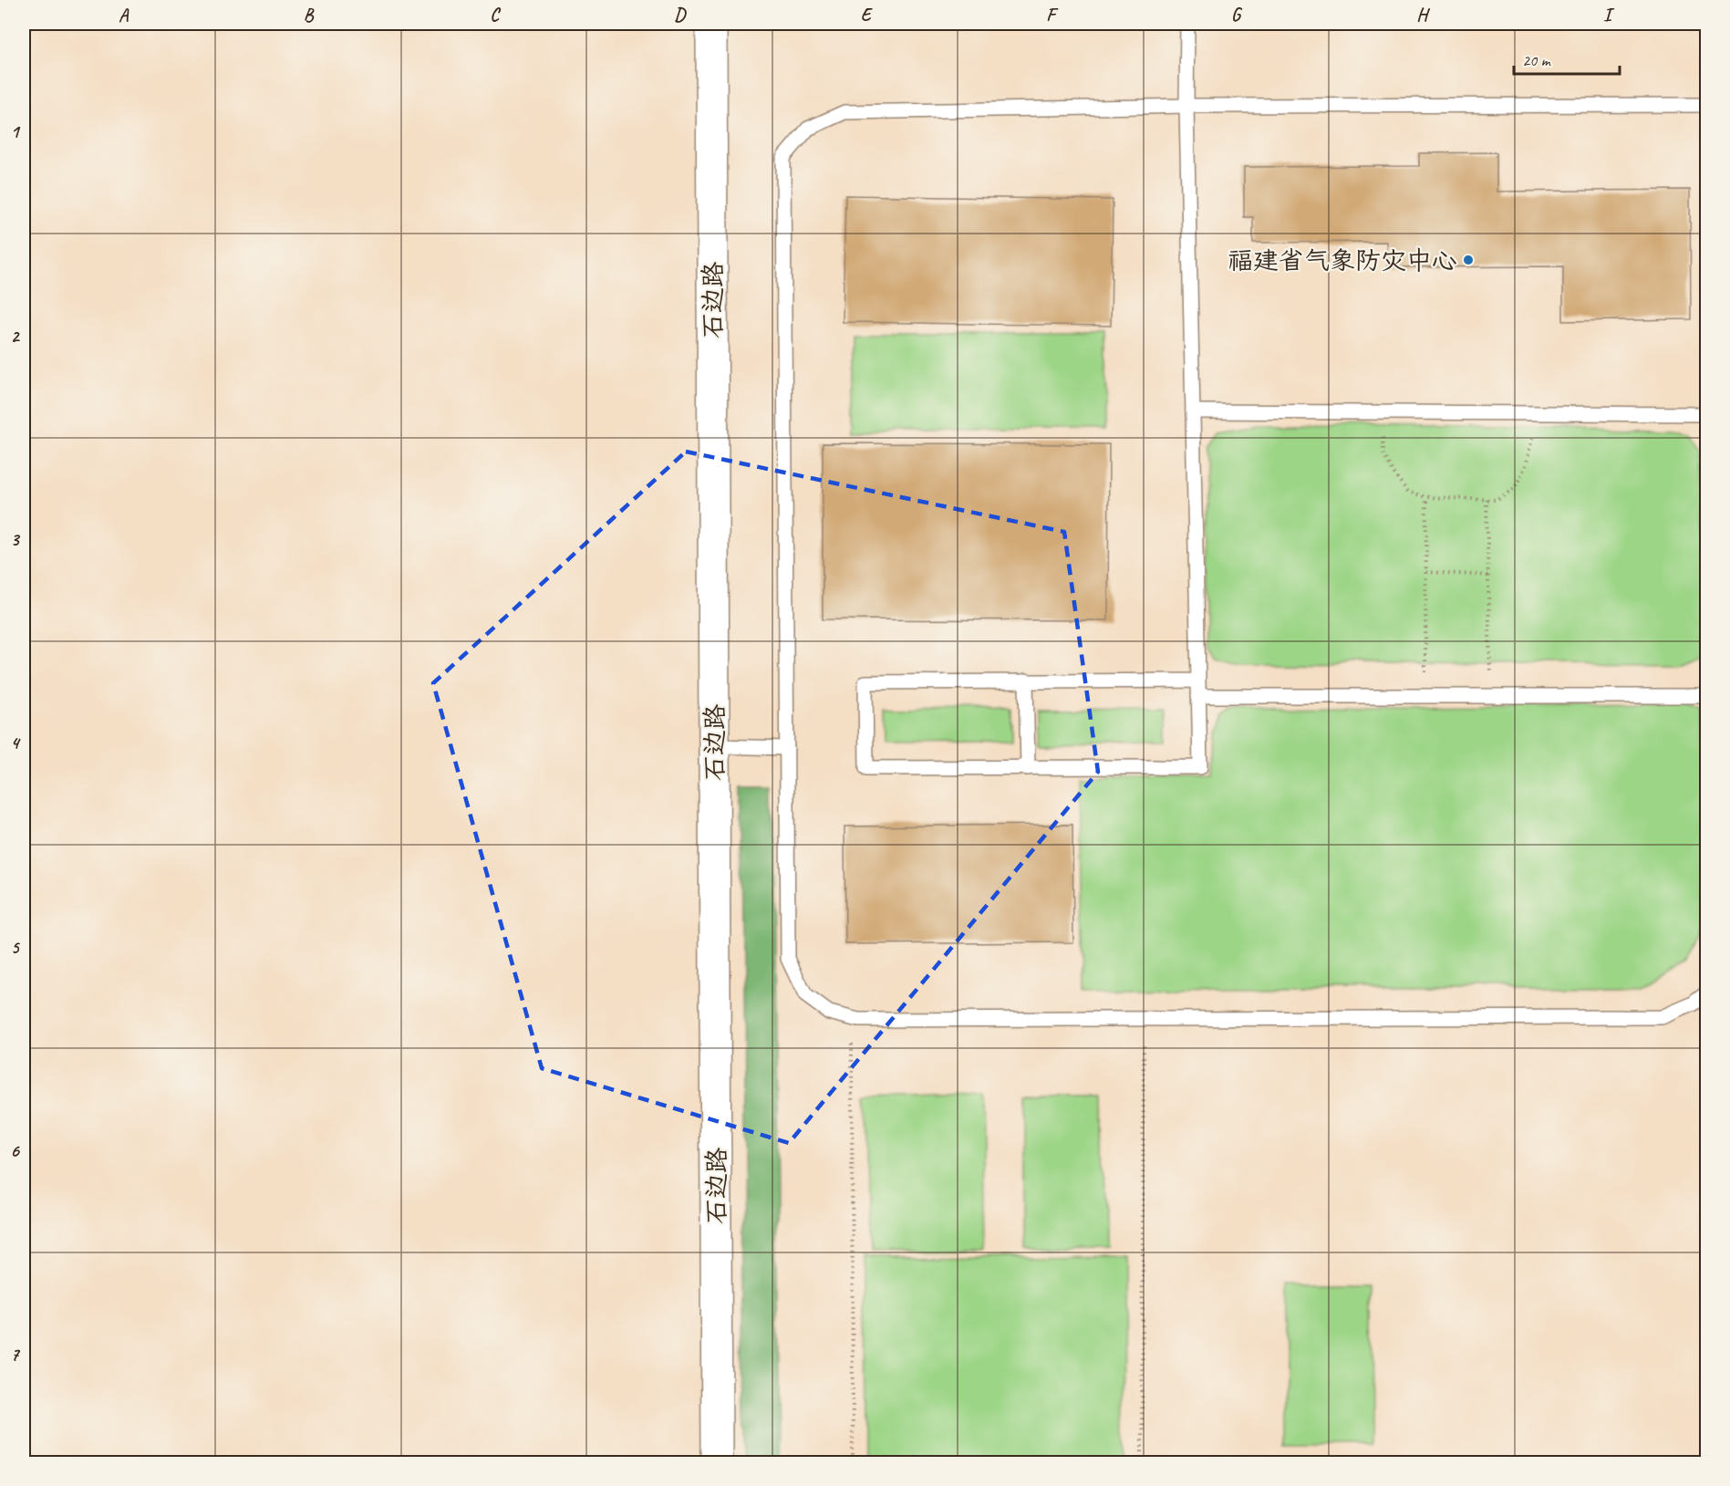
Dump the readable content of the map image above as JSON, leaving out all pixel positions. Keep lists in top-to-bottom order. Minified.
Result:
{"streets":{"street":["石边路"]},"places":["福建省气象防灾中心"],"scale_bar":"20 m","grid":{"columns":["A","B","C","D","E","F","G","H","I"],"rows":["1","2","3","4","5","6","7"]}}
